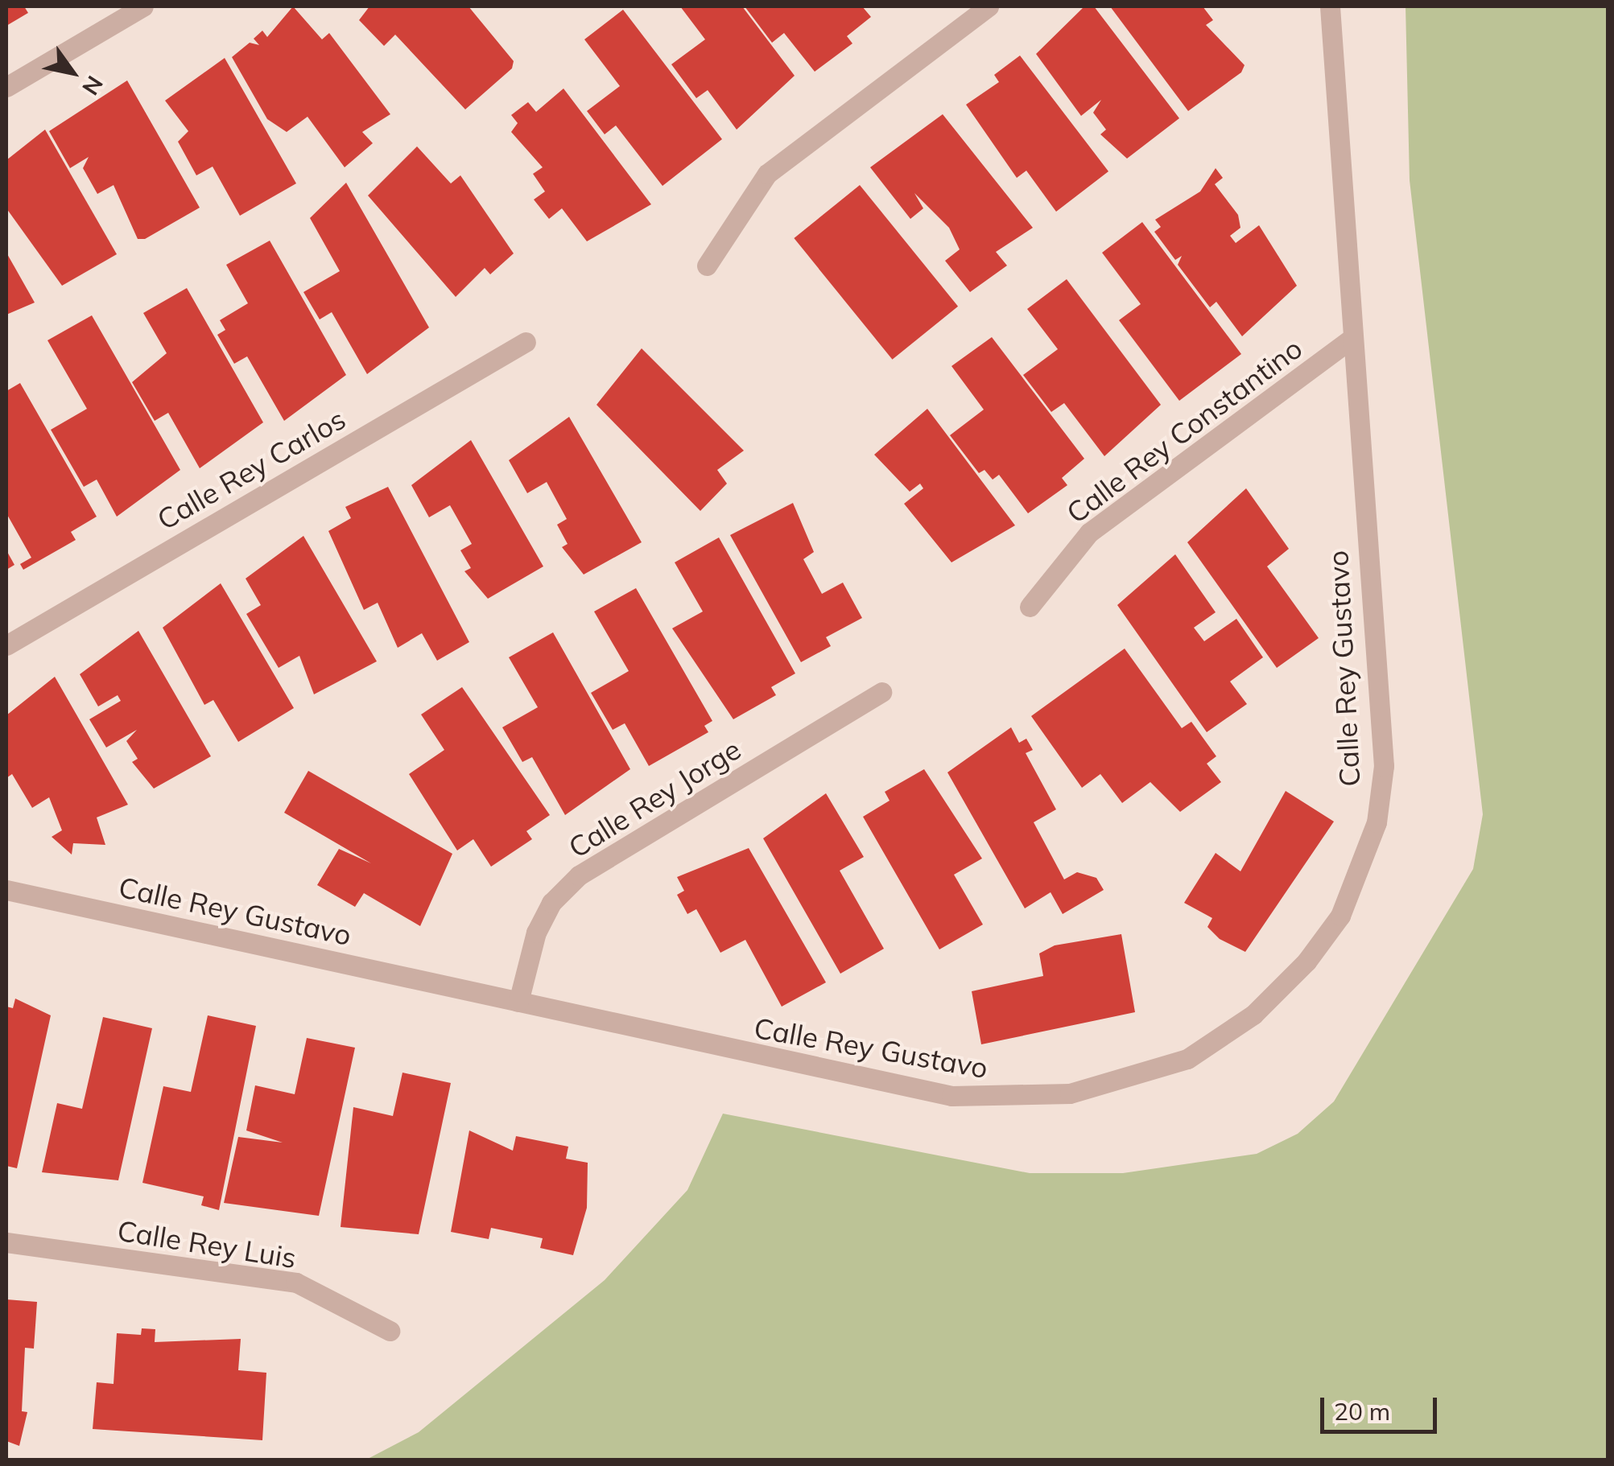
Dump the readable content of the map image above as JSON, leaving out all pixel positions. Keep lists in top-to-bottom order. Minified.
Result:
{"streets":{"street":["Calle Rey Constantino","Calle Rey Carlos","Calle Rey Gustavo","Calle Rey Jorge","Calle Rey Luis"]},"crossings":[["Calle Rey Constantino","Calle Rey Gustavo"],["Calle Rey Gustavo","Calle Rey Jorge"]],"scale_bar":"20 m","north":"bottom right"}
